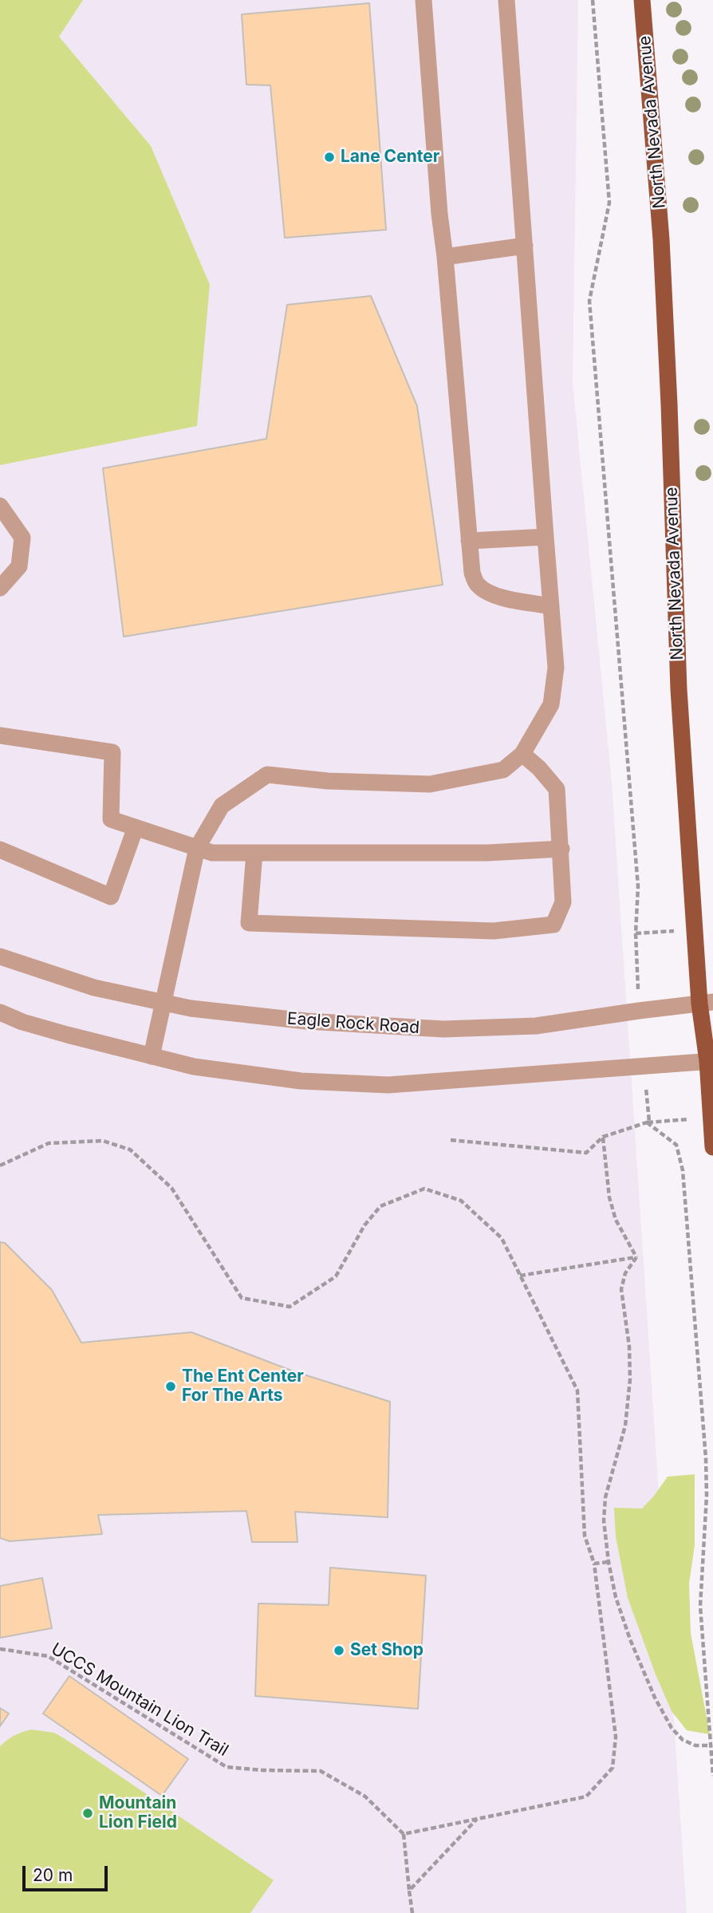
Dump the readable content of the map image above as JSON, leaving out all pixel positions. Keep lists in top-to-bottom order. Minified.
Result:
{"streets":{"main road":["North Nevada Avenue"],"street":["Eagle Rock Road"],"path":["UCCS Mountain Lion Trail"]},"crossings":[["North Nevada Avenue","Eagle Rock Road"]],"places":["Lane Center","The Ent Center For The Arts","Set Shop","Mountain Lion Field"],"scale_bar":"20 m"}
